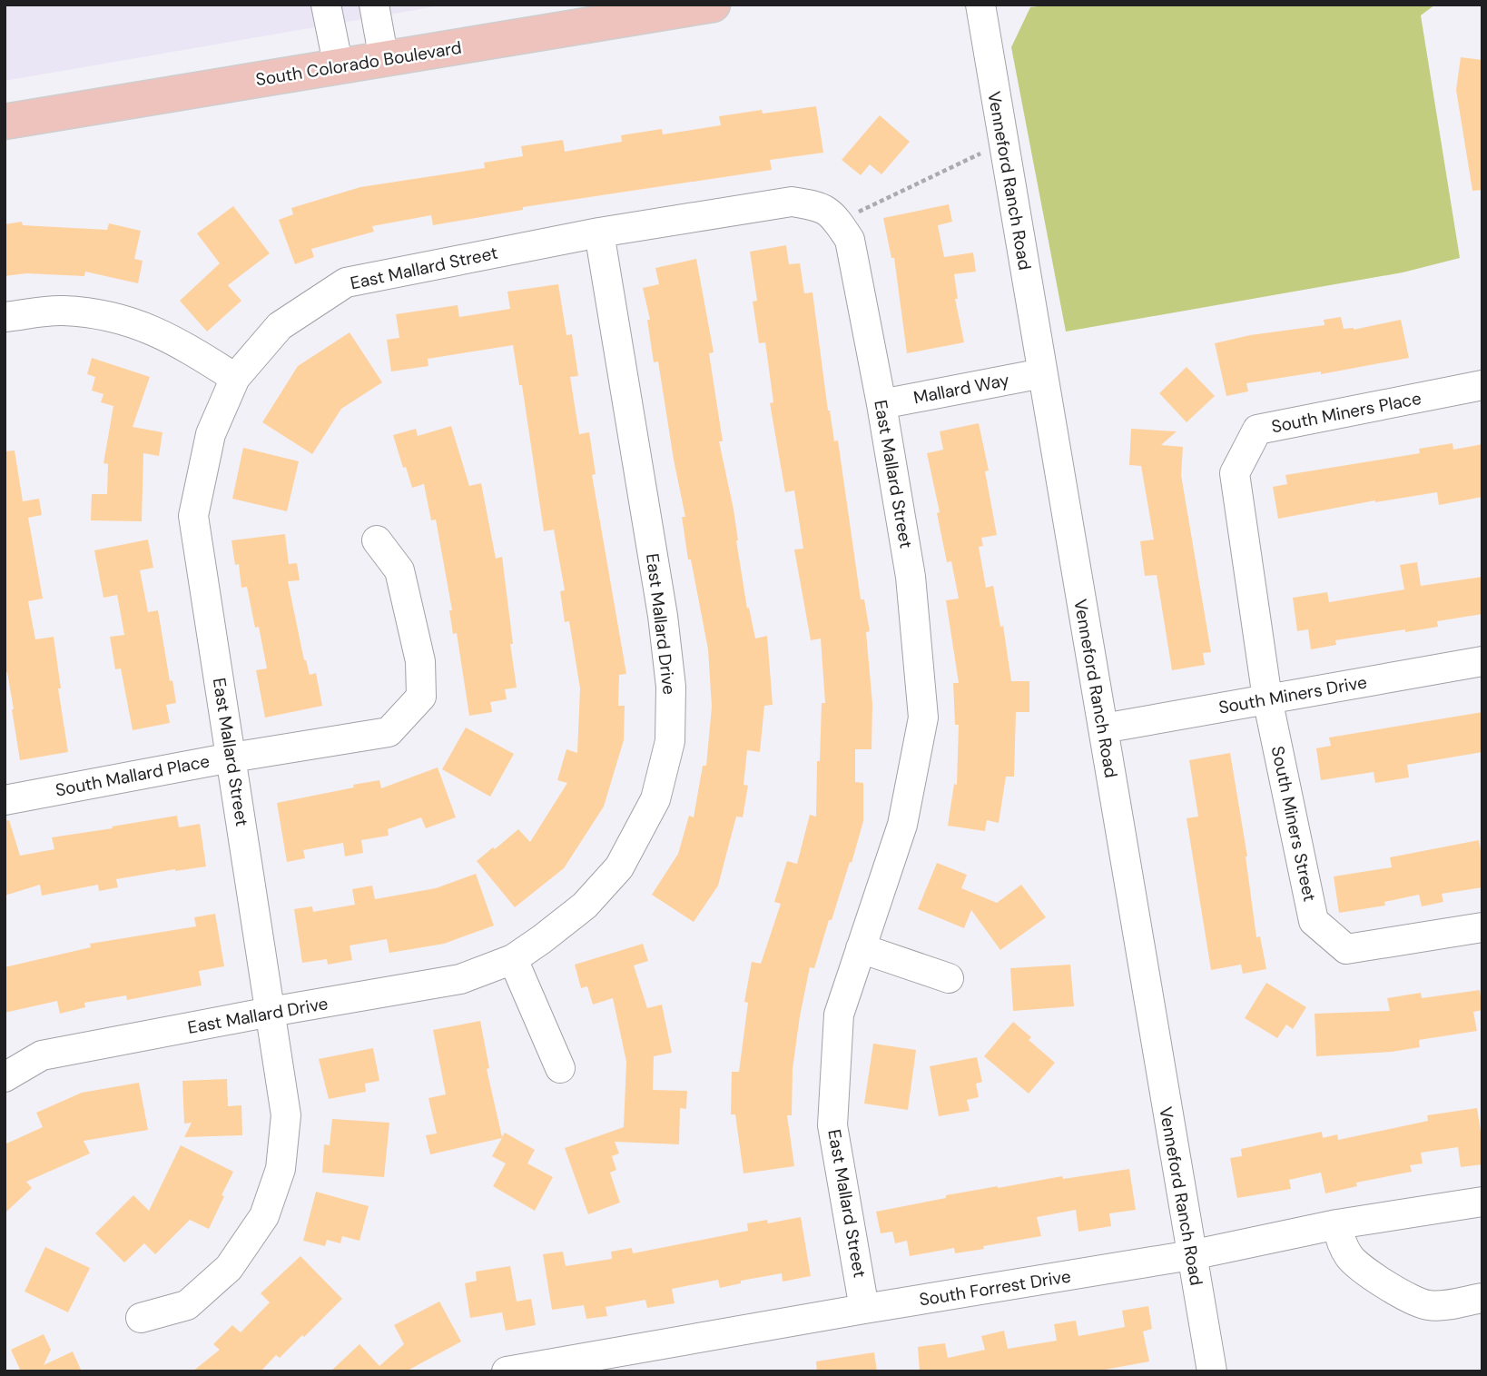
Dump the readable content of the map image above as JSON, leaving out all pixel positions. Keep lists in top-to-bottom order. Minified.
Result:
{"streets":{"main road":["South Colorado Boulevard"],"street":["Venneford Ranch Road","East Mallard Street","Mallard Way","South Miners Place","East Mallard Drive","South Miners Drive","South Mallard Place","South Miners Street","South Forrest Drive"]},"crossings":[["Venneford Ranch Road","Mallard Way"],["Venneford Ranch Road","South Miners Drive"],["Venneford Ranch Road","South Forrest Drive"],["East Mallard Street","Mallard Way"],["East Mallard Street","East Mallard Drive"],["East Mallard Street","South Mallard Place"],["East Mallard Street","South Forrest Drive"],["South Miners Place","South Miners Drive"],["South Miners Place","South Miners Street"],["South Miners Drive","South Miners Street"]]}
